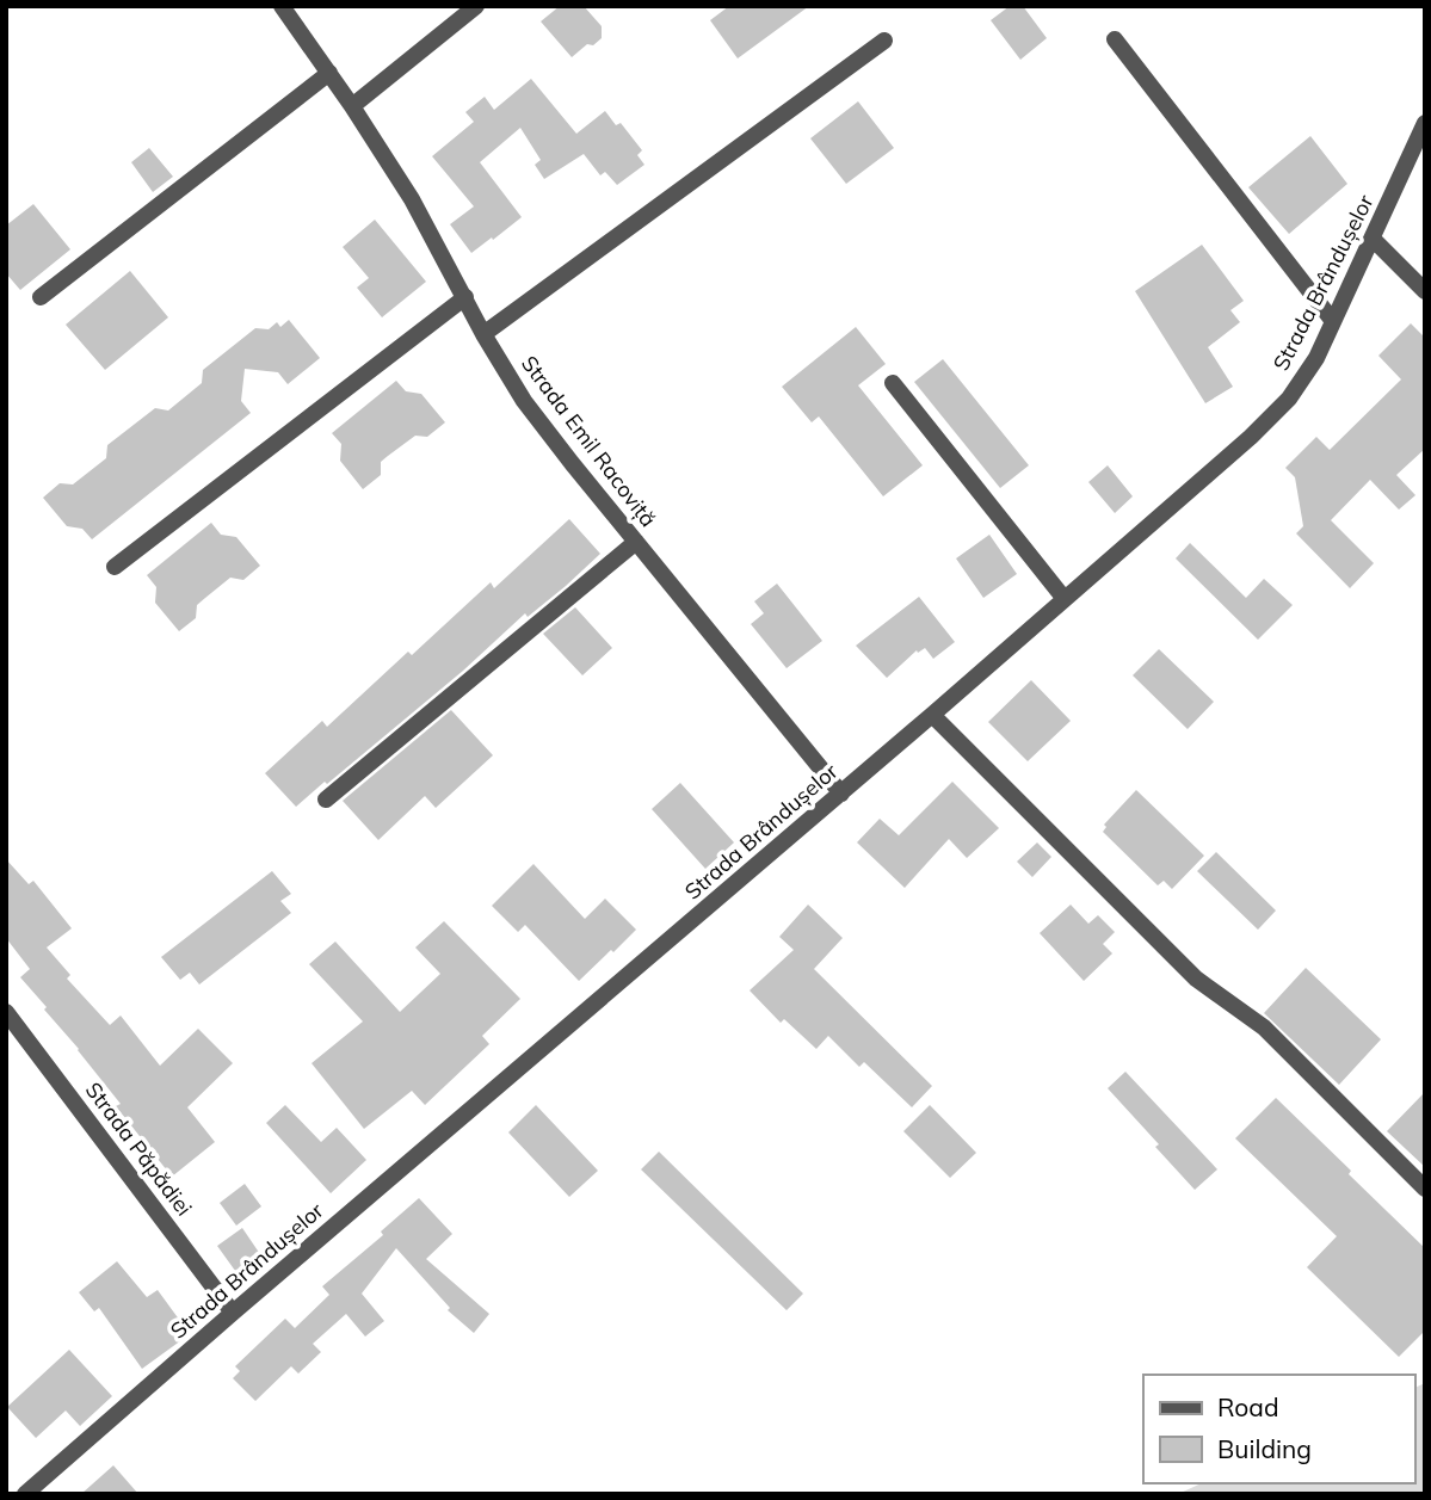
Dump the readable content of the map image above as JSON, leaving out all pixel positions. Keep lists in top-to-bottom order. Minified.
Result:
{"streets":{"street":["Strada Brândușelor","Strada Emil Racoviță","Strada Păpădiei"]},"crossings":[["Strada Brândușelor","Strada Emil Racoviță"],["Strada Brândușelor","Strada Păpădiei"]],"legend":["Road","Building"]}
